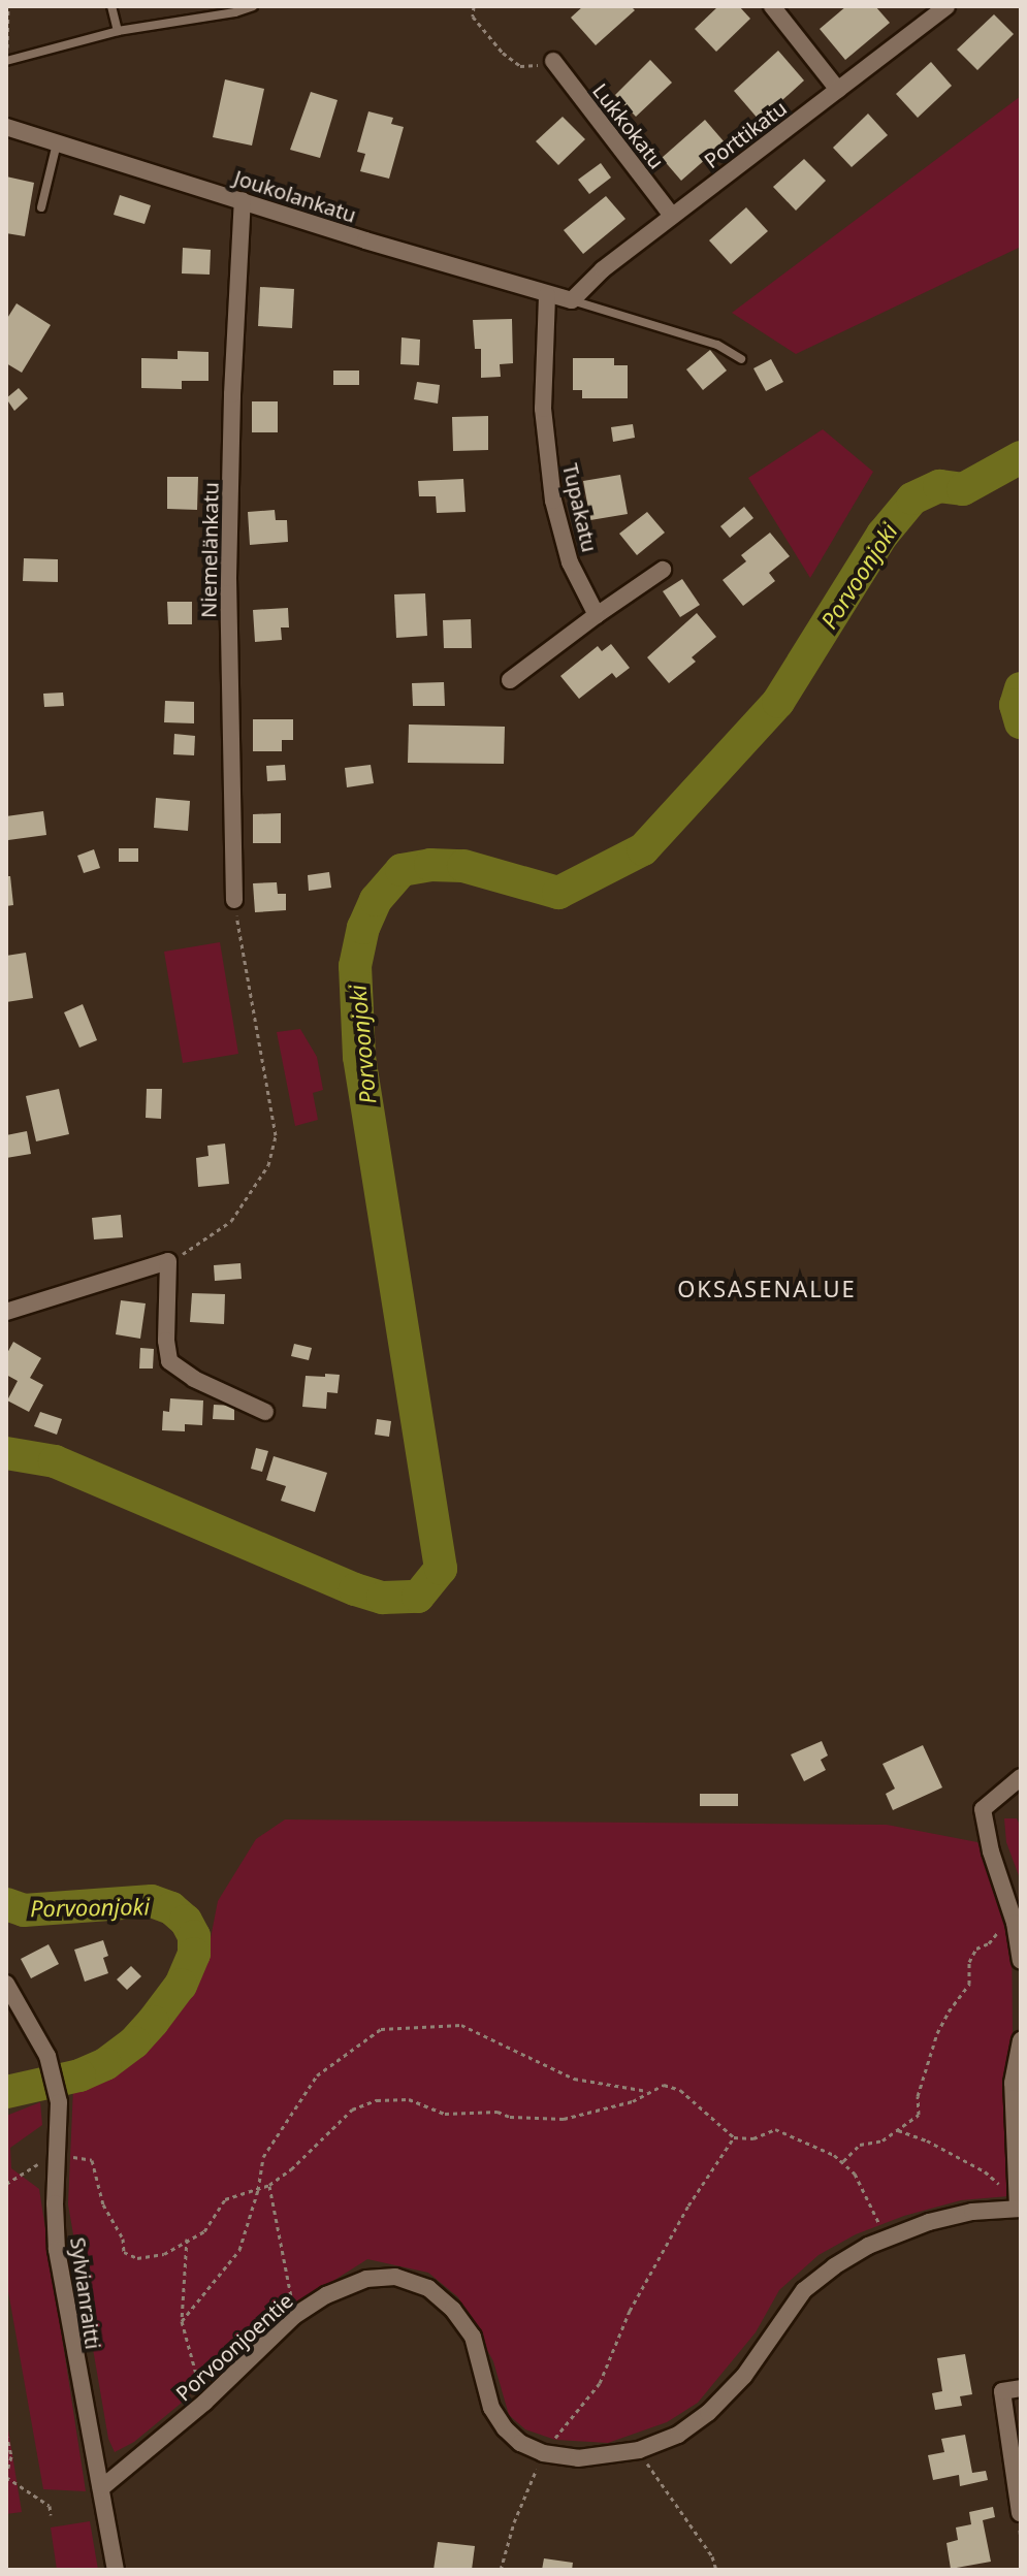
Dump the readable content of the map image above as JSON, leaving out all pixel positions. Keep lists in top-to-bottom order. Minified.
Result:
{"streets":{"street":["Lukkokatu","Porttikatu","Joukolankatu","Tupakatu","Niemelänkatu","Sylvianraitti","Porvoonjoentie"]},"crossings":[["Lukkokatu","Porttikatu"],["Porttikatu","Joukolankatu"],["Joukolankatu","Tupakatu"],["Joukolankatu","Niemelänkatu"],["Sylvianraitti","Porvoonjoentie"]],"districts":["OKSASENALUE"],"water":["Porvoonjoki"]}
